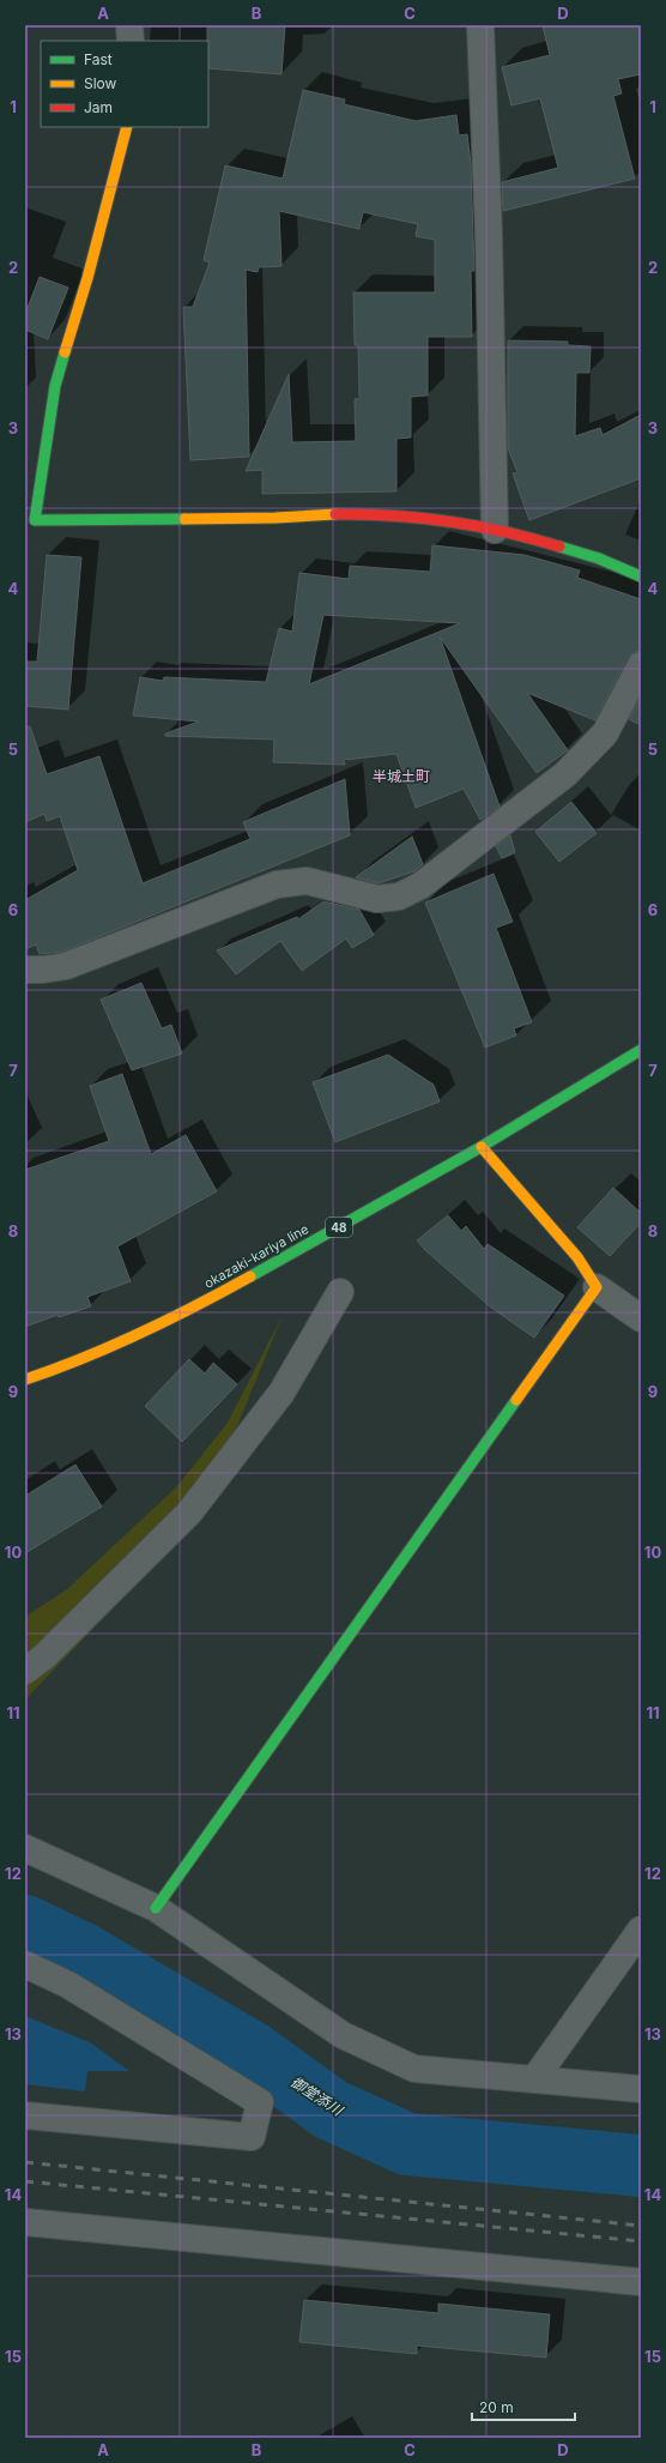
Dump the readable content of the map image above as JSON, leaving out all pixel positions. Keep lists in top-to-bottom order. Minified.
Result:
{"streets":{"street":["48","okazaki-kariya line"]},"districts":["半城土町"],"water":["御堂添川"],"legend":["Fast","Slow","Jam"],"scale_bar":"20 m","grid":{"columns":["A","B","C","D"],"rows":["1","2","3","4","5","6","7","8","9","10","11","12","13","14","15"]}}
